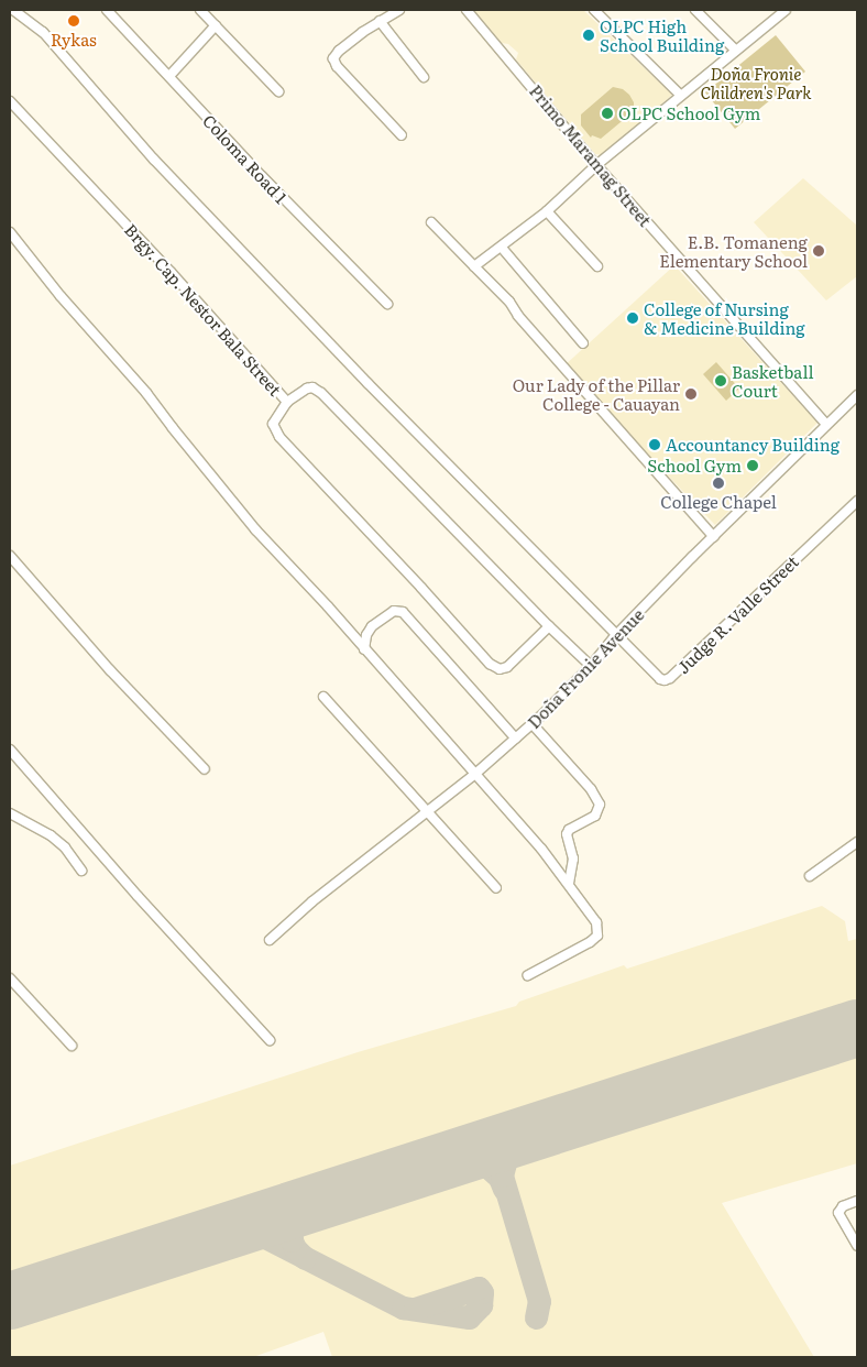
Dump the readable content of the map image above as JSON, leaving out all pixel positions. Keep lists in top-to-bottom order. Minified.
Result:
{"streets":{"street":["Primo Maramag Street","Coloma Road 1","Brgy. Cap. Nestor Bala Street","Judge R. Valle Street","Doña Fronie Avenue"]},"crossings":[["Primo Maramag Street","Doña Fronie Avenue"],["Brgy. Cap. Nestor Bala Street","Doña Fronie Avenue"],["Judge R. Valle Street","Doña Fronie Avenue"]],"parks":["Doña Fronie Children's Park"],"places":["Rykas","OLPC High School Building","OLPC School Gym","E.B. Tomaneng Elementary School","College of Nursing & Medicine Building","Basketball Court","Our Lady of the Pillar College - Cauayan","Accountancy Building","School Gym","College Chapel"]}
